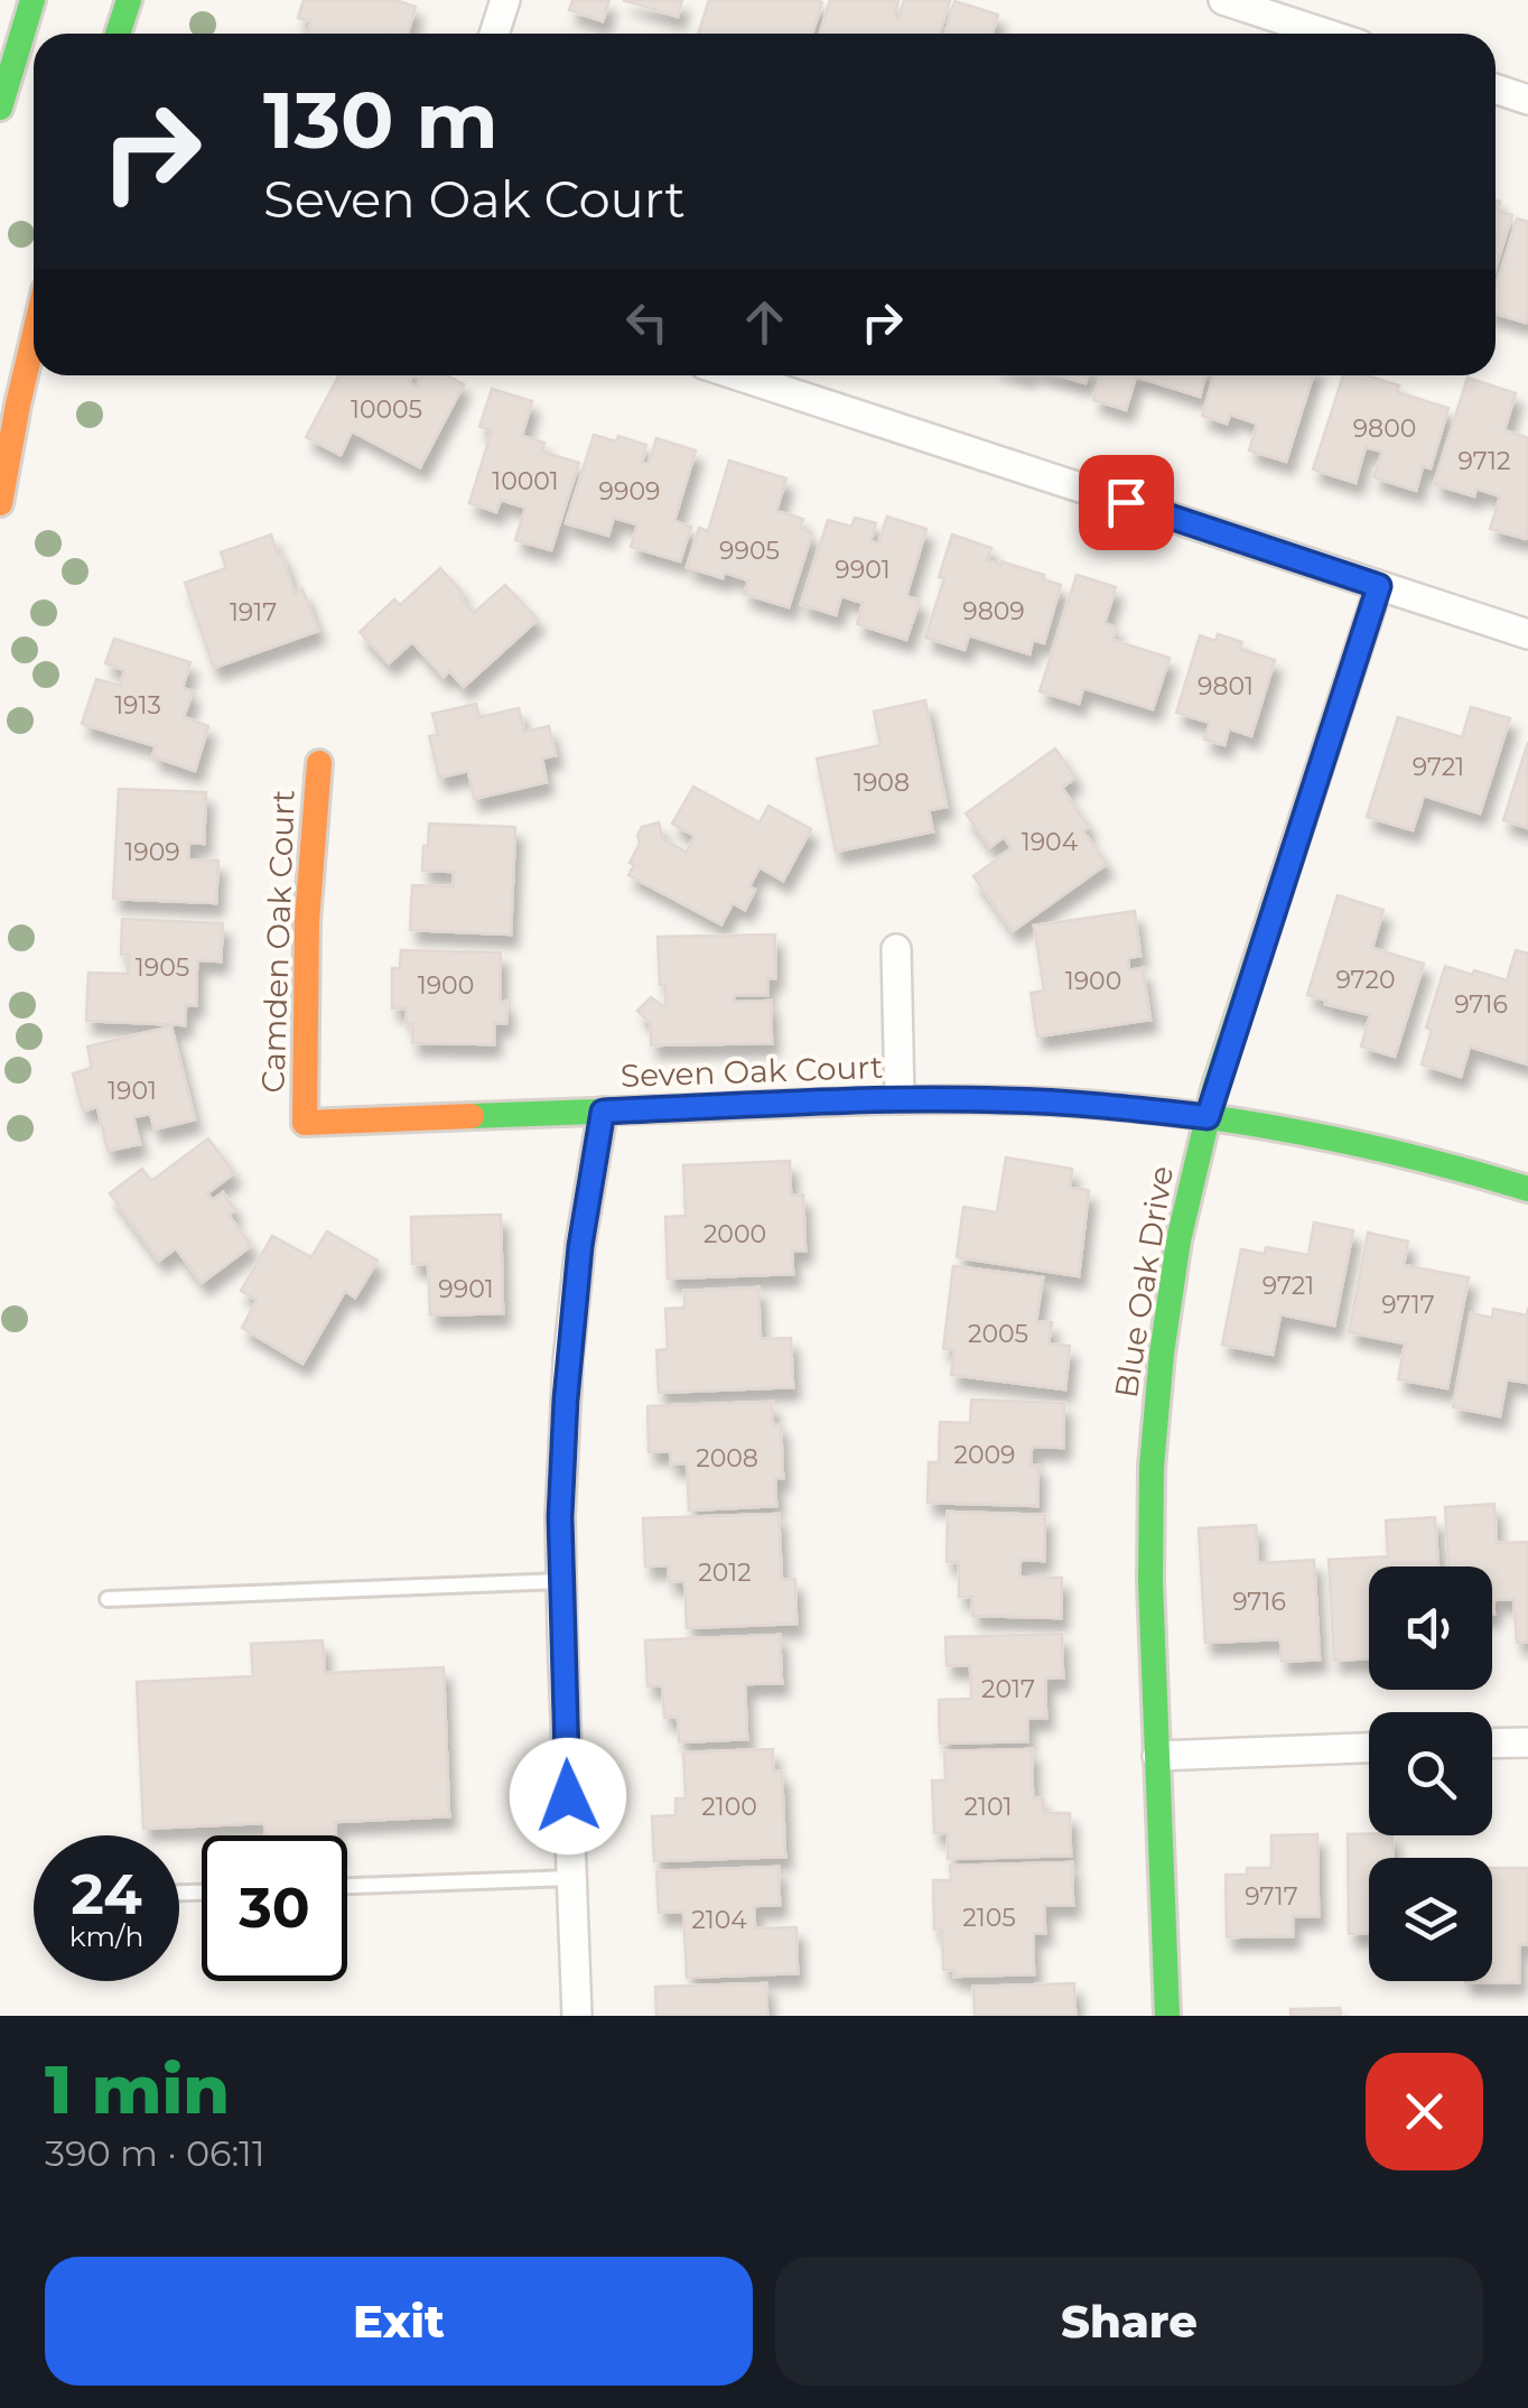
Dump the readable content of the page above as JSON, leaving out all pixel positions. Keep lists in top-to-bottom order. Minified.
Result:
{"streets":{"street":["Camden Oak Court","Seven Oak Court","Blue Oak Drive"]},"crossings":[["Camden Oak Court","Seven Oak Court"],["Seven Oak Court","Blue Oak Drive"]],"house_numbers":["10005","9800","9712","10001","9909","9905","9901","9809","1917","9801","1913","9721","1908","1904","1909","1905","9720","1900","1900","9716","1901","2000","9721","9901","9717","2005","2009","2008","2012","9716","2017","2100","2101","9717","2105","2104"],"page":{"turn":["130 m","Seven Oak Court"],"speed":"24 km/h","limit":"30","heading":["1 min","390 m · 06:11"],"buttons":["Exit","Share"]}}
